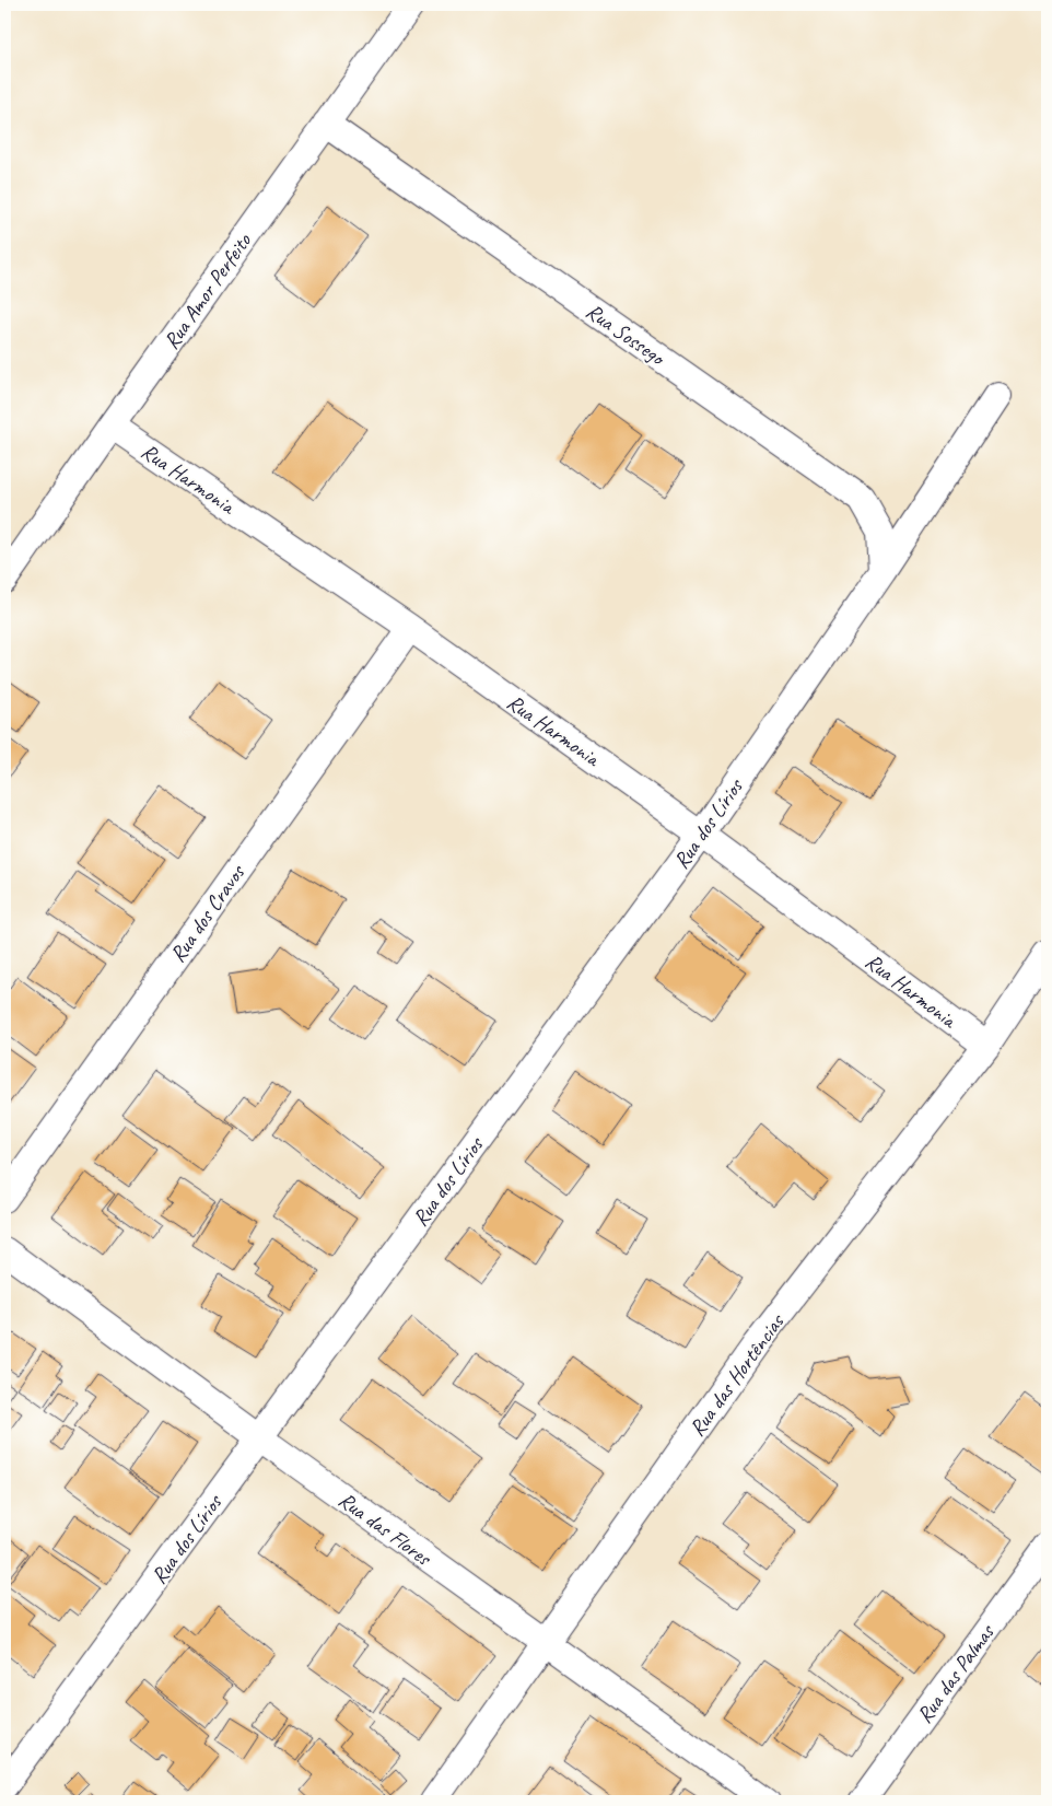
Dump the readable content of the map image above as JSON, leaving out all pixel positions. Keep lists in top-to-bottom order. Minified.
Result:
{"streets":{"street":["Rua Amor Perfeito","Rua Sossego","Rua Harmonia","Rua dos Lírios","Rua dos Cravos","Rua das Hortências","Rua das Flores","Rua das Palmas"]},"crossings":[["Rua Amor Perfeito","Rua Sossego"],["Rua Amor Perfeito","Rua Harmonia"],["Rua Sossego","Rua dos Lírios"],["Rua Harmonia","Rua dos Lírios"],["Rua Harmonia","Rua dos Cravos"],["Rua Harmonia","Rua das Hortências"],["Rua dos Lírios","Rua das Flores"],["Rua das Hortências","Rua das Flores"]]}
